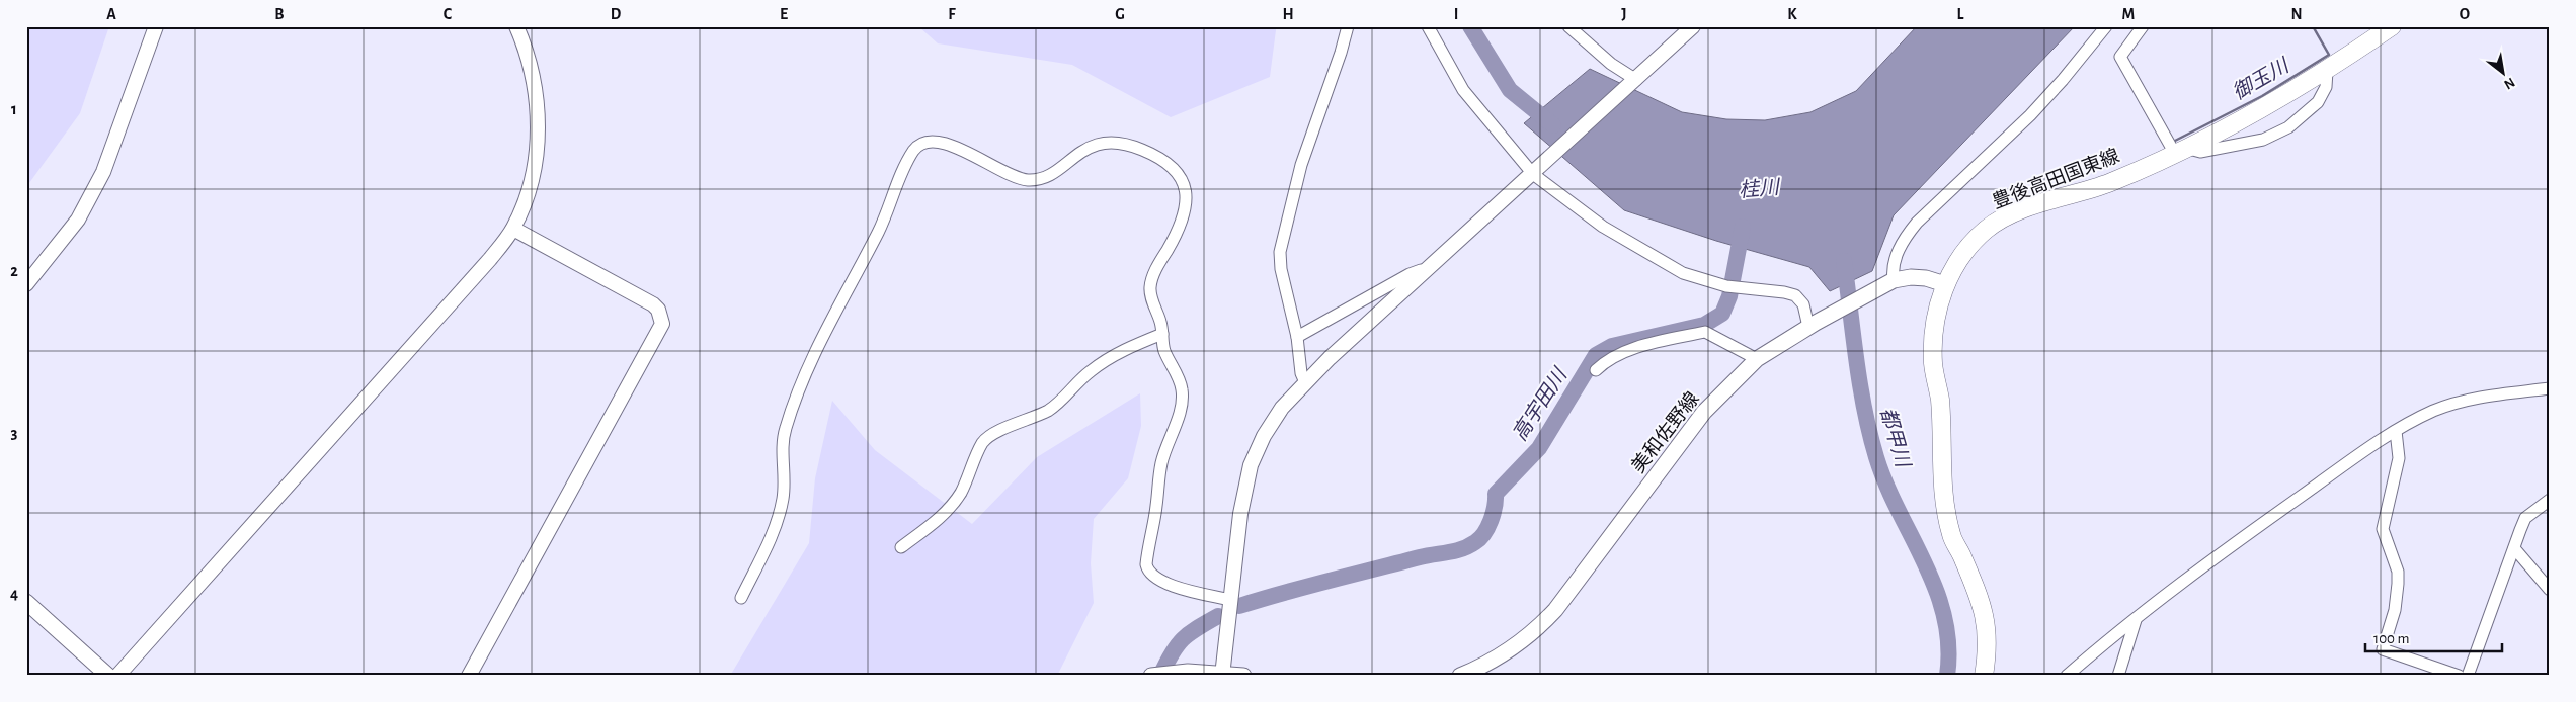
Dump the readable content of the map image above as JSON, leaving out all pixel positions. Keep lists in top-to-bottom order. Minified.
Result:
{"streets":{"main road":["豊後高田国東線","美和佐野線"]},"crossings":[["豊後高田国東線","美和佐野線"]],"water":["御玉川","桂川","高宇田川","都甲川"],"scale_bar":"100 m","north":"bottom right","grid":{"columns":["A","B","C","D","E","F","G","H","I","J","K","L","M","N","O"],"rows":["1","2","3","4"]}}
